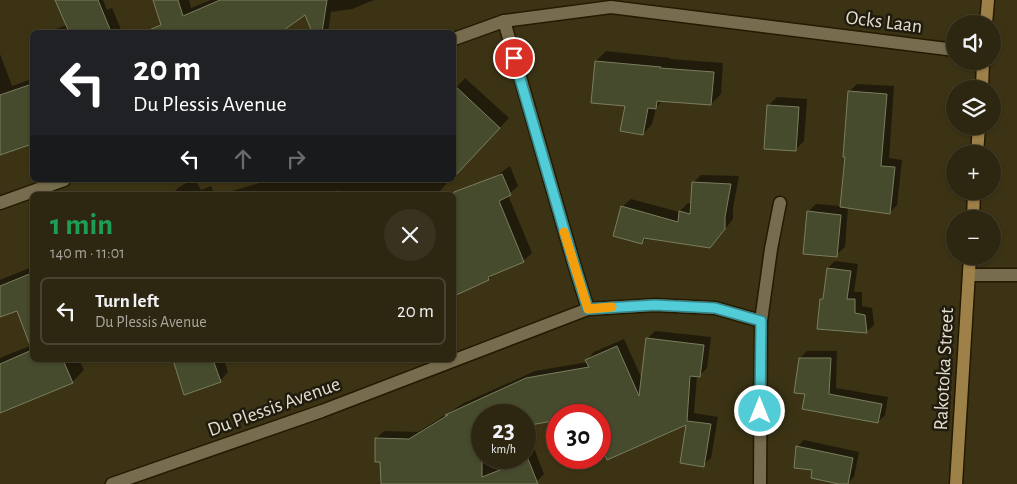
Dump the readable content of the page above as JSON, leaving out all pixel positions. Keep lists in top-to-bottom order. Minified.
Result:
{"streets":{"street":["Ocks Laan","Rakotoka Street","Du Plessis Avenue"]},"page":{"map_buttons":["+","−"],"turn":["20 m","Du Plessis Avenue"],"heading":["1 min","140 m · 11:01"],"list":[{"name":"Turn left","note":"Du Plessis Avenue","value":"20 m"}],"speed":"23 km/h","limit":"30"}}
